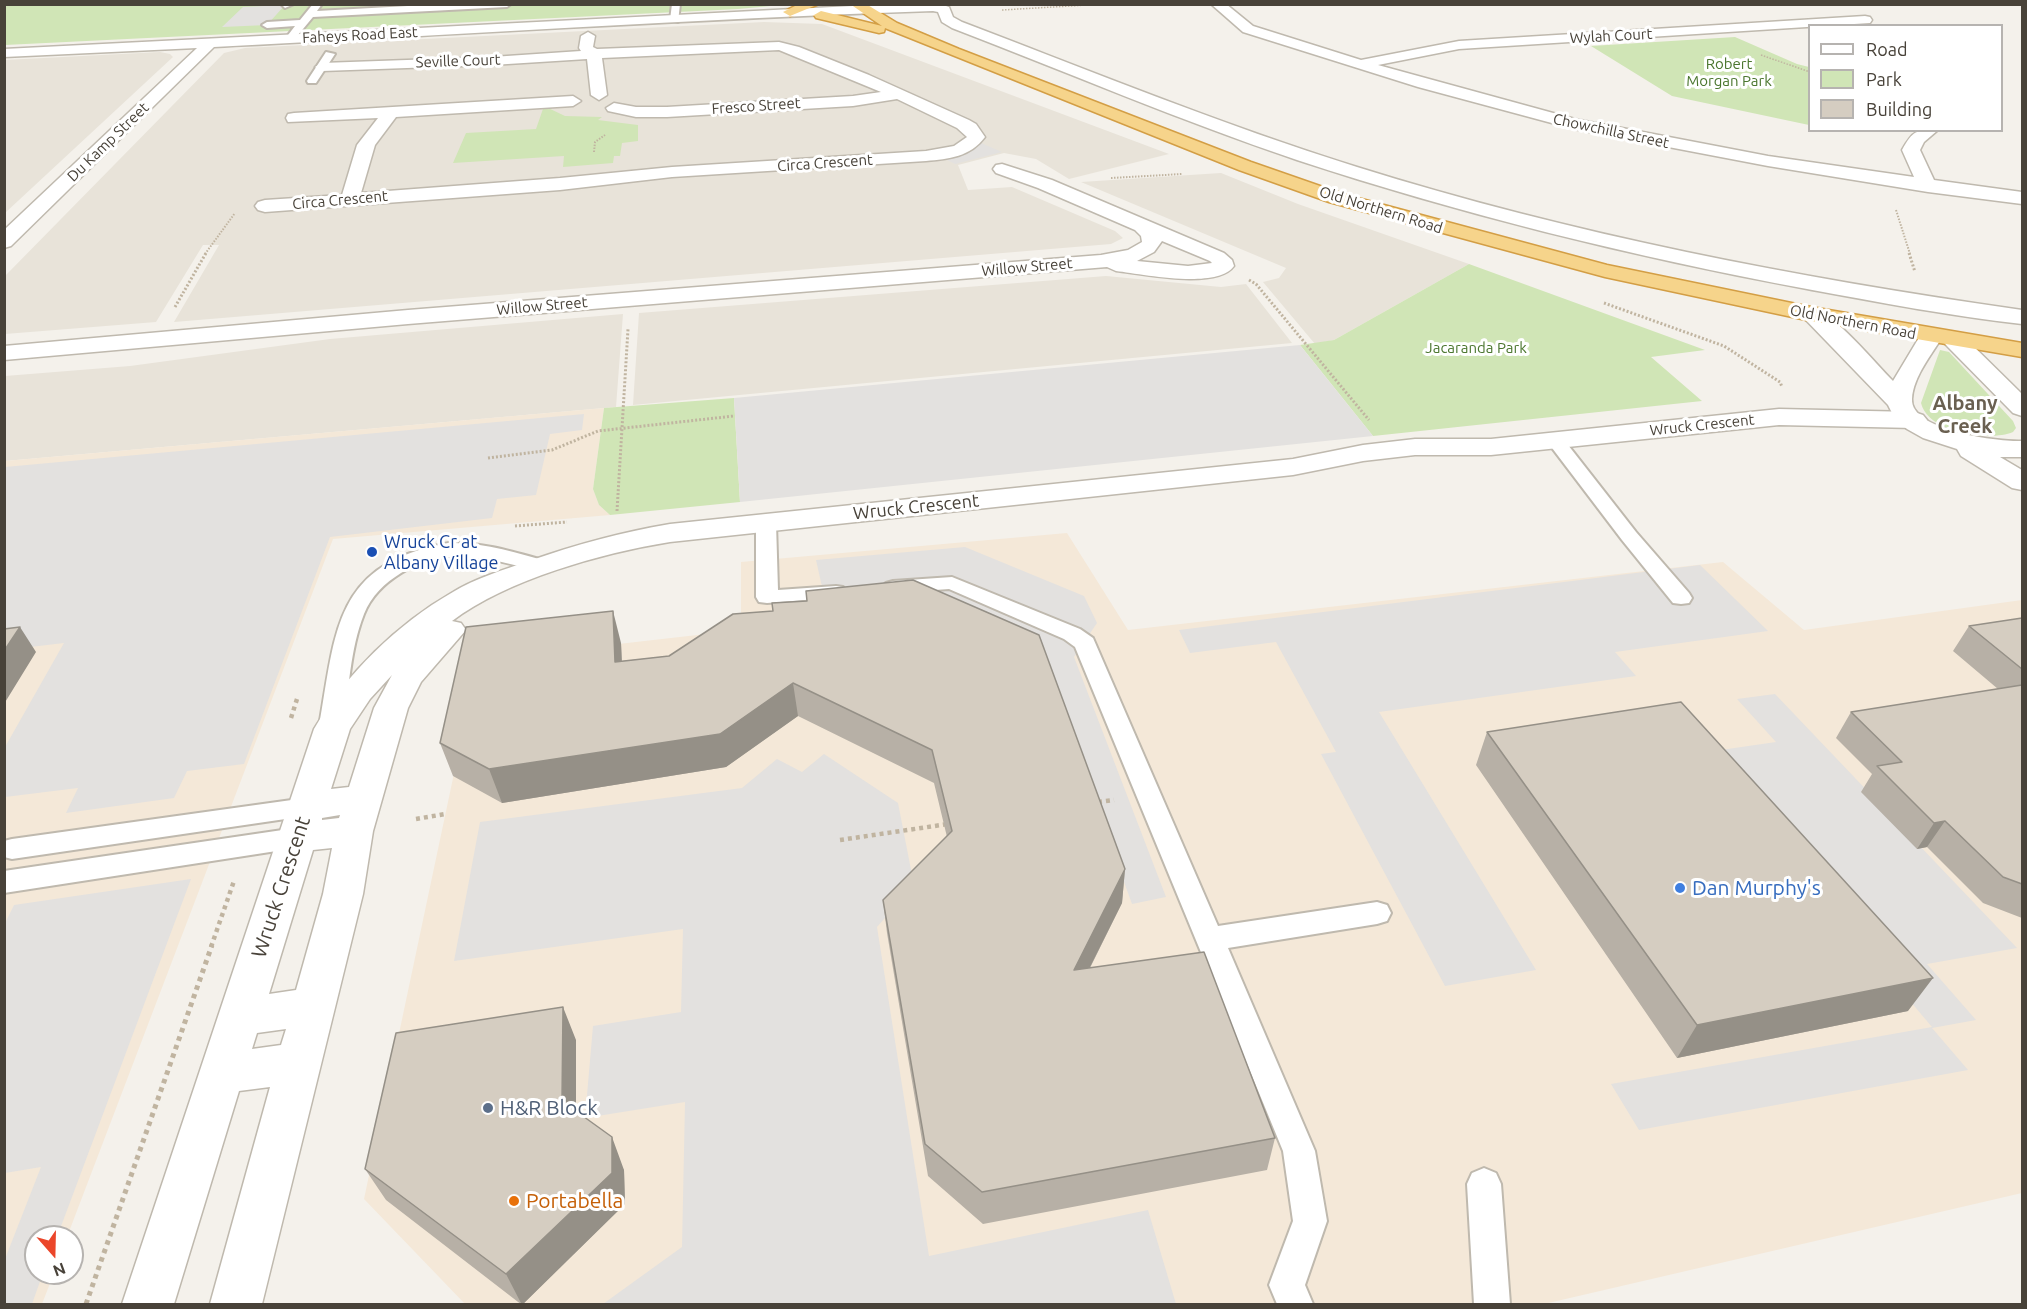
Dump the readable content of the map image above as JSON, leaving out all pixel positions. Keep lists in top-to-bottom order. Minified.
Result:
{"streets":{"highway":["Old Northern Road"],"street":["Faheys Road East","Wylah Court","Seville Court","Fresco Street","Chowchilla Street","Du Kamp Street","Circa Crescent","Willow Street","Wruck Crescent"]},"crossings":[["Faheys Road East","Du Kamp Street"],["Faheys Road East","Old Northern Road"],["Wylah Court","Chowchilla Street"],["Seville Court","Circa Crescent"],["Fresco Street","Circa Crescent"],["Old Northern Road","Wruck Crescent"]],"districts":["Albany Creek"],"parks":["Robert Morgan Park","Jacaranda Park"],"places":["Wruck Cr at Albany Village","Dan Murphy's","H&R Block","Portabella"],"legend":["Road","Park","Building"],"north":"bottom"}
